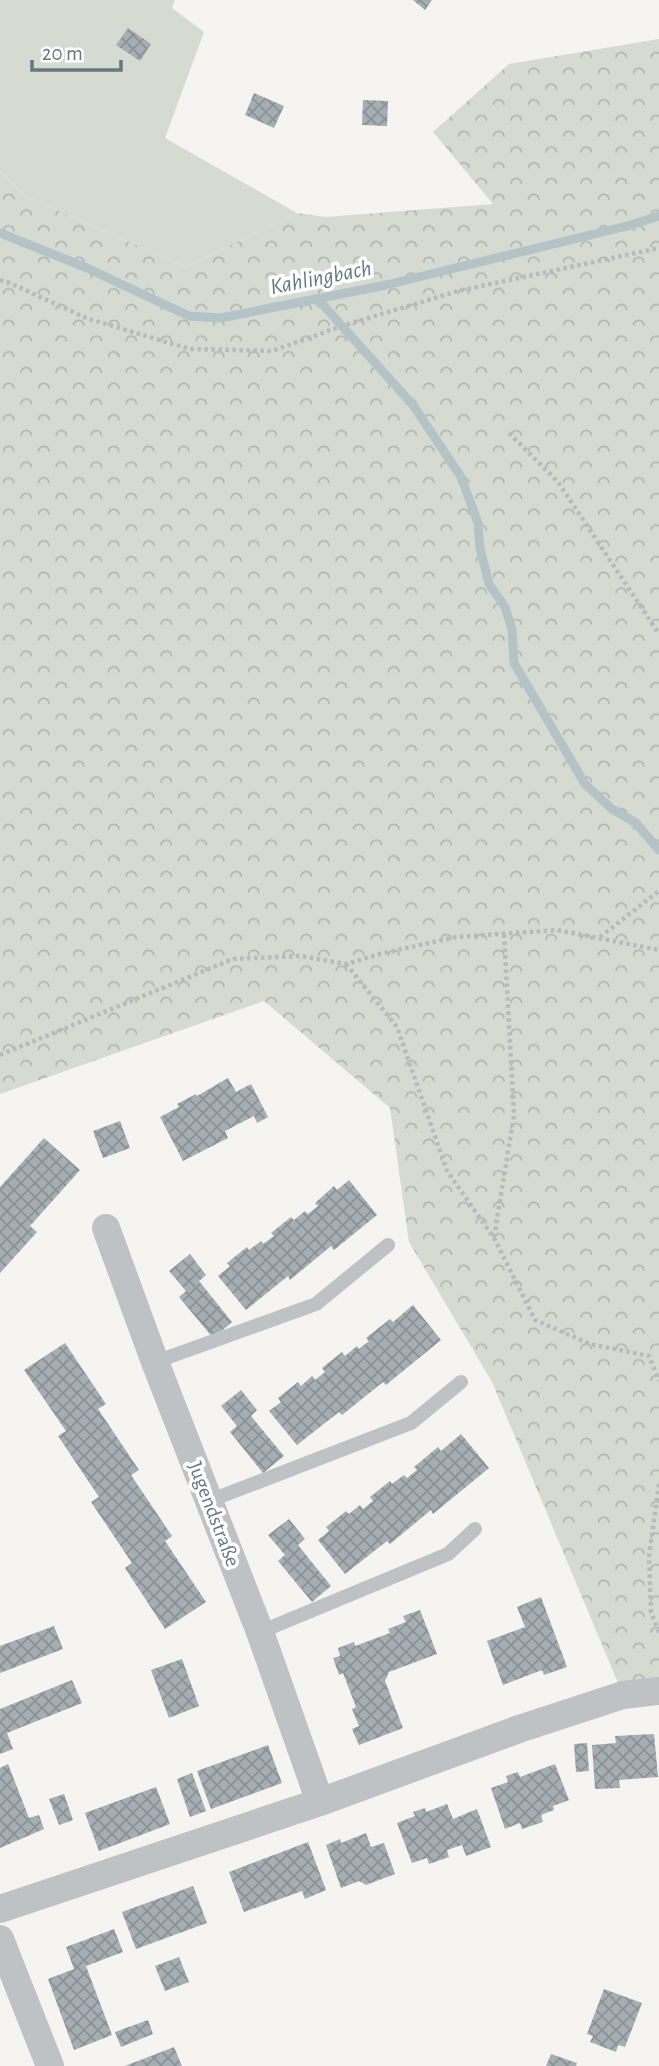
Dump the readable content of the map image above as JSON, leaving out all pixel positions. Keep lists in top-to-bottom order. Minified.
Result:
{"streets":{"street":["Jugendstraße"]},"water":["Kahlingbach"],"scale_bar":"20 m"}
